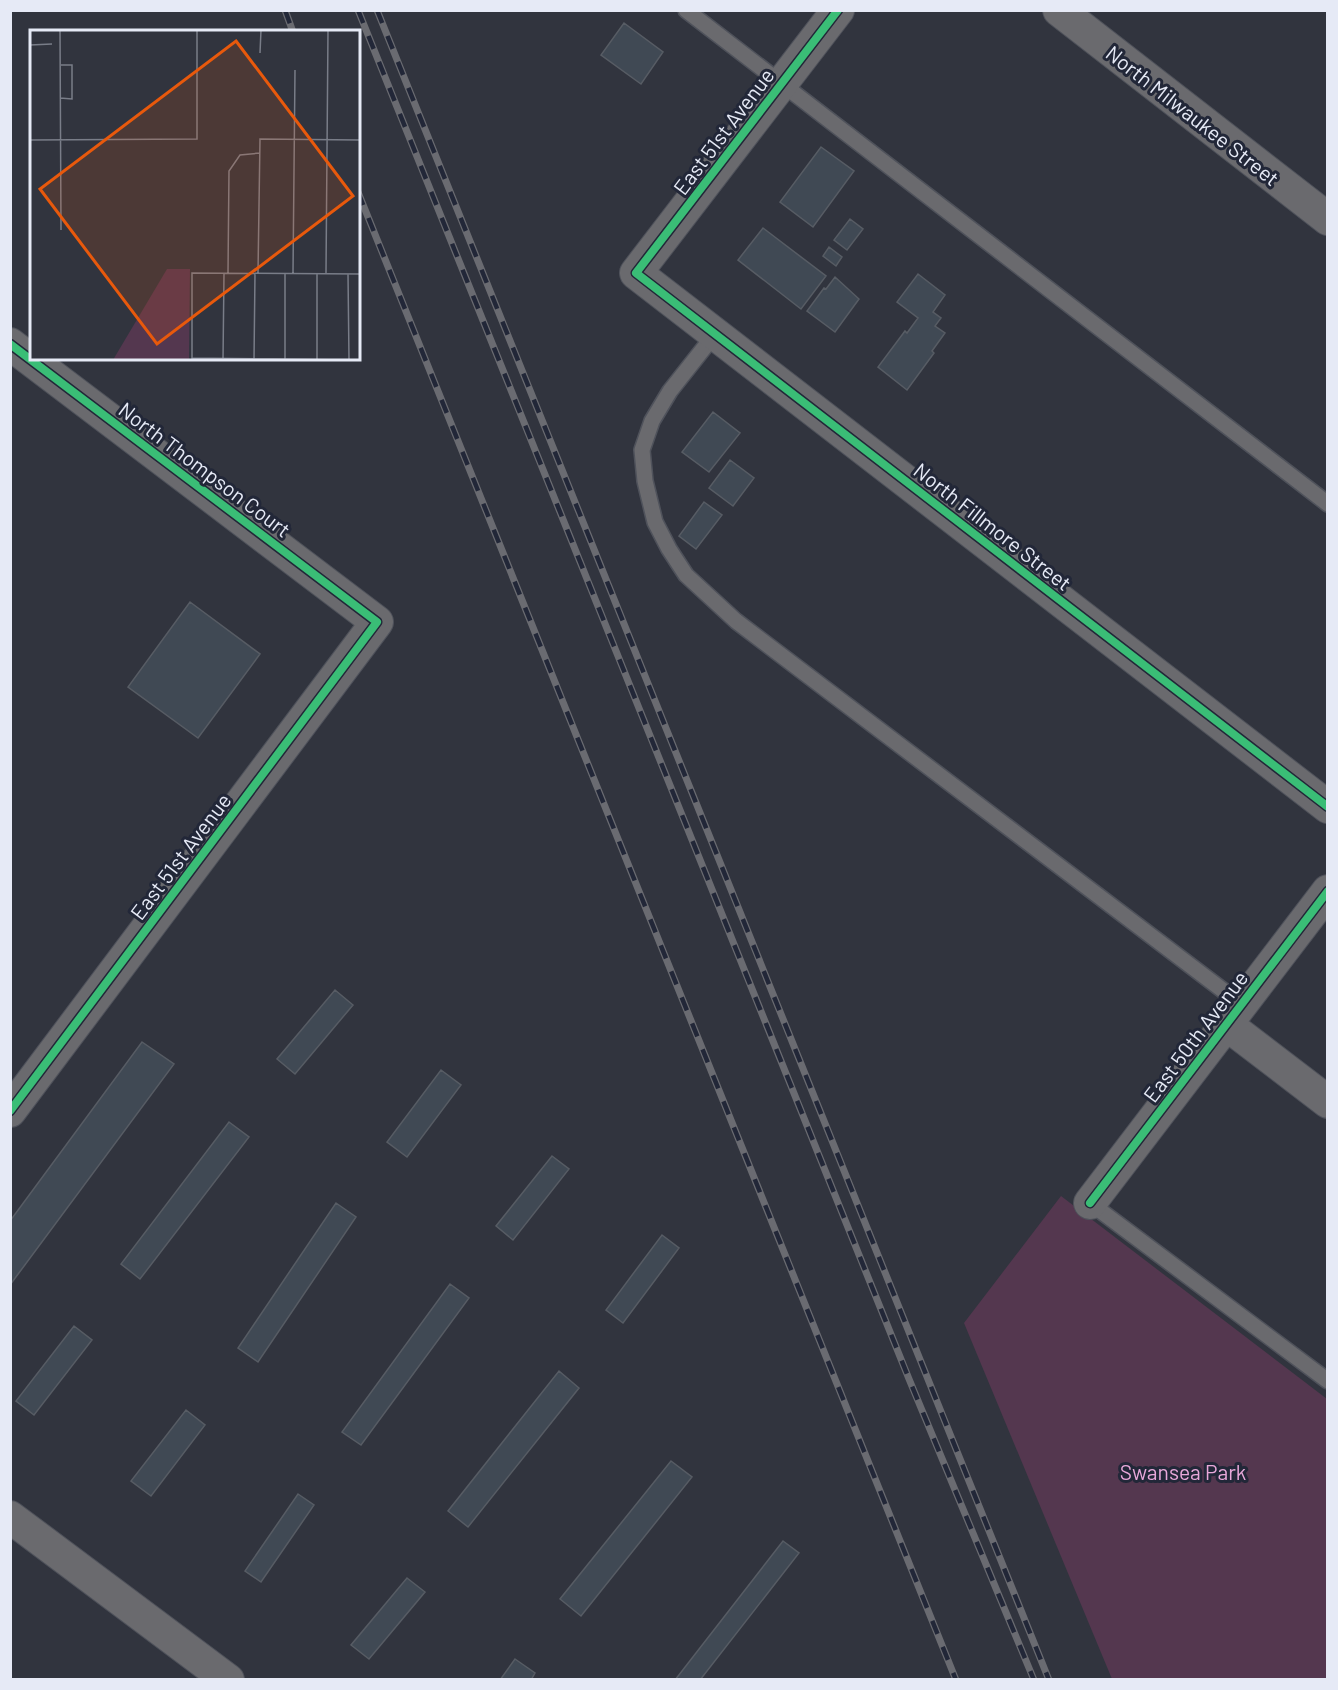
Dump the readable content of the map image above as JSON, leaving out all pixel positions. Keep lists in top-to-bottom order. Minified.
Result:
{"streets":{"street":["North Milwaukee Street","East 51st Avenue","North Thompson Court","North Fillmore Street","East 50th Avenue"]},"crossings":[["East 51st Avenue","North Thompson Court"],["East 51st Avenue","North Fillmore Street"]],"parks":["Swansea Park"]}
